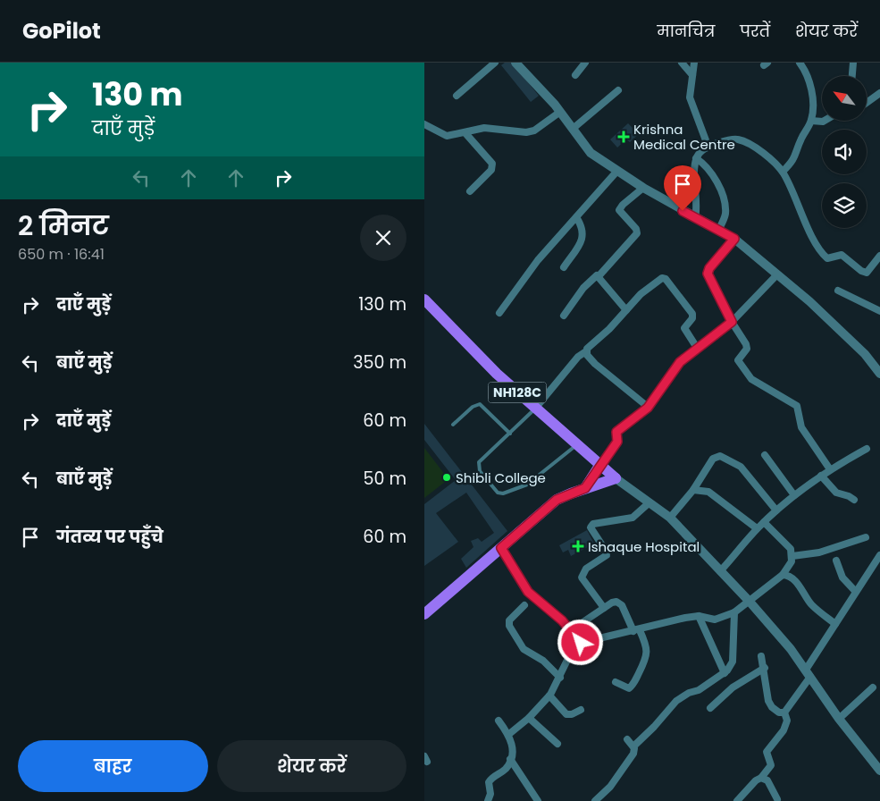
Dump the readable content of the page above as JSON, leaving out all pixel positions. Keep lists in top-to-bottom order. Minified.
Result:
{"streets":{"highway":["NH128C"]},"places":{"health":["Krishna Medical Centre","Ishaque Hospital"],"other":["Shibli College"]},"north":"top left","page":{"header":"GoPilot","nav":["मानचित्र","परतें","शेयर करें"],"turn":["130 m","दाएँ मुड़ें"],"heading":["2 मिनट","650 m · 16:41"],"list":[{"name":"दाएँ मुड़ें","value":"130 m"},{"name":"बाएँ मुड़ें","value":"350 m"},{"name":"दाएँ मुड़ें","value":"60 m"},{"name":"बाएँ मुड़ें","value":"50 m"},{"name":"गंतव्य पर पहुँचे","value":"60 m"}],"buttons":["बाहर","शेयर करें"]}}
